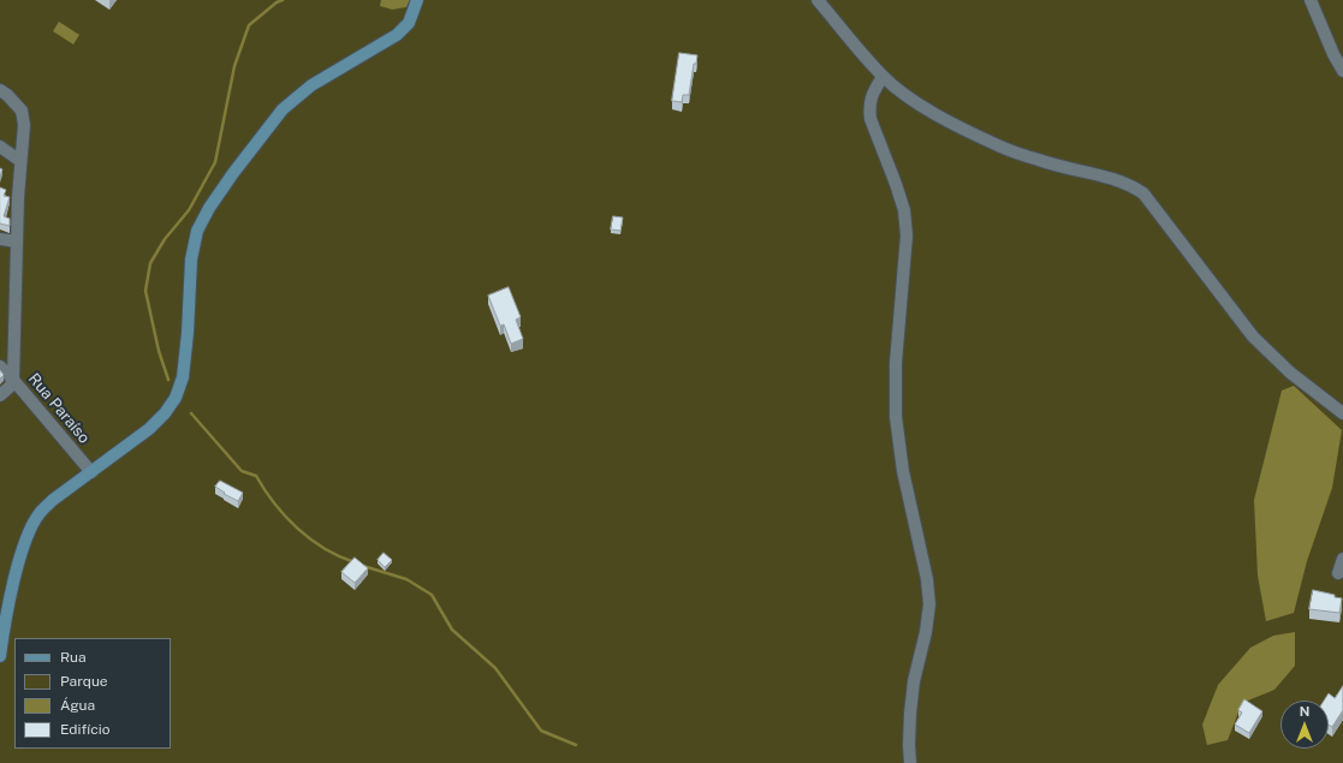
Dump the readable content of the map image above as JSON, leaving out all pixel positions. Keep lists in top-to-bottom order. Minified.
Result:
{"streets":{"street":["Rua Paraíso"]},"legend":["Rua","Parque","Água","Edifício"],"north":"top"}
